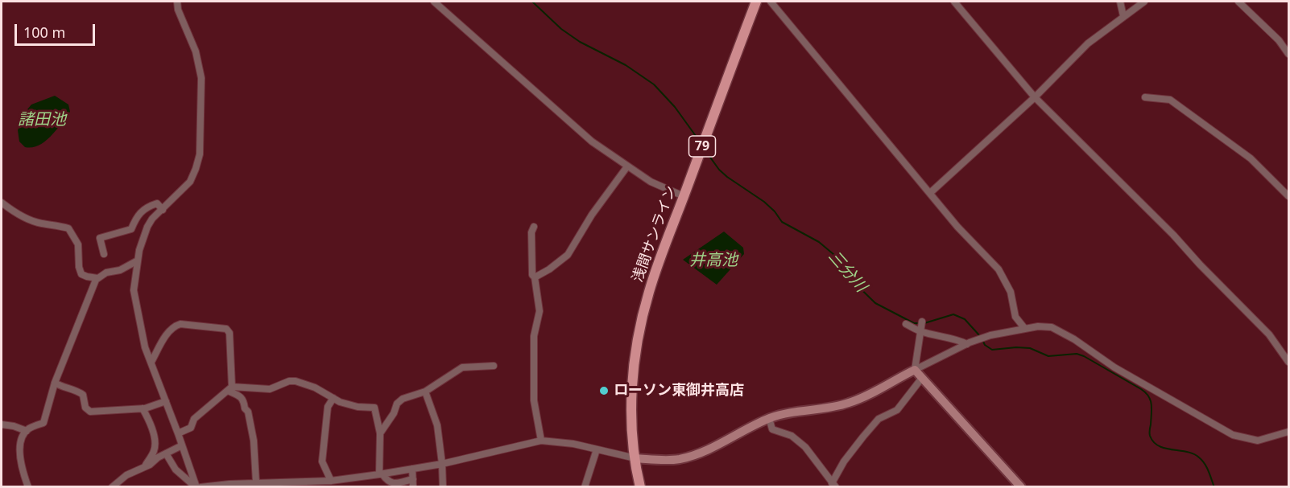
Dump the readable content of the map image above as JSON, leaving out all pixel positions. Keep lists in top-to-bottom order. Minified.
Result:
{"streets":{"main road":["79","浅間サンライン"]},"water":["諸田池","井高池","三分川"],"places":["ローソン東御井高店"],"scale_bar":"100 m"}
